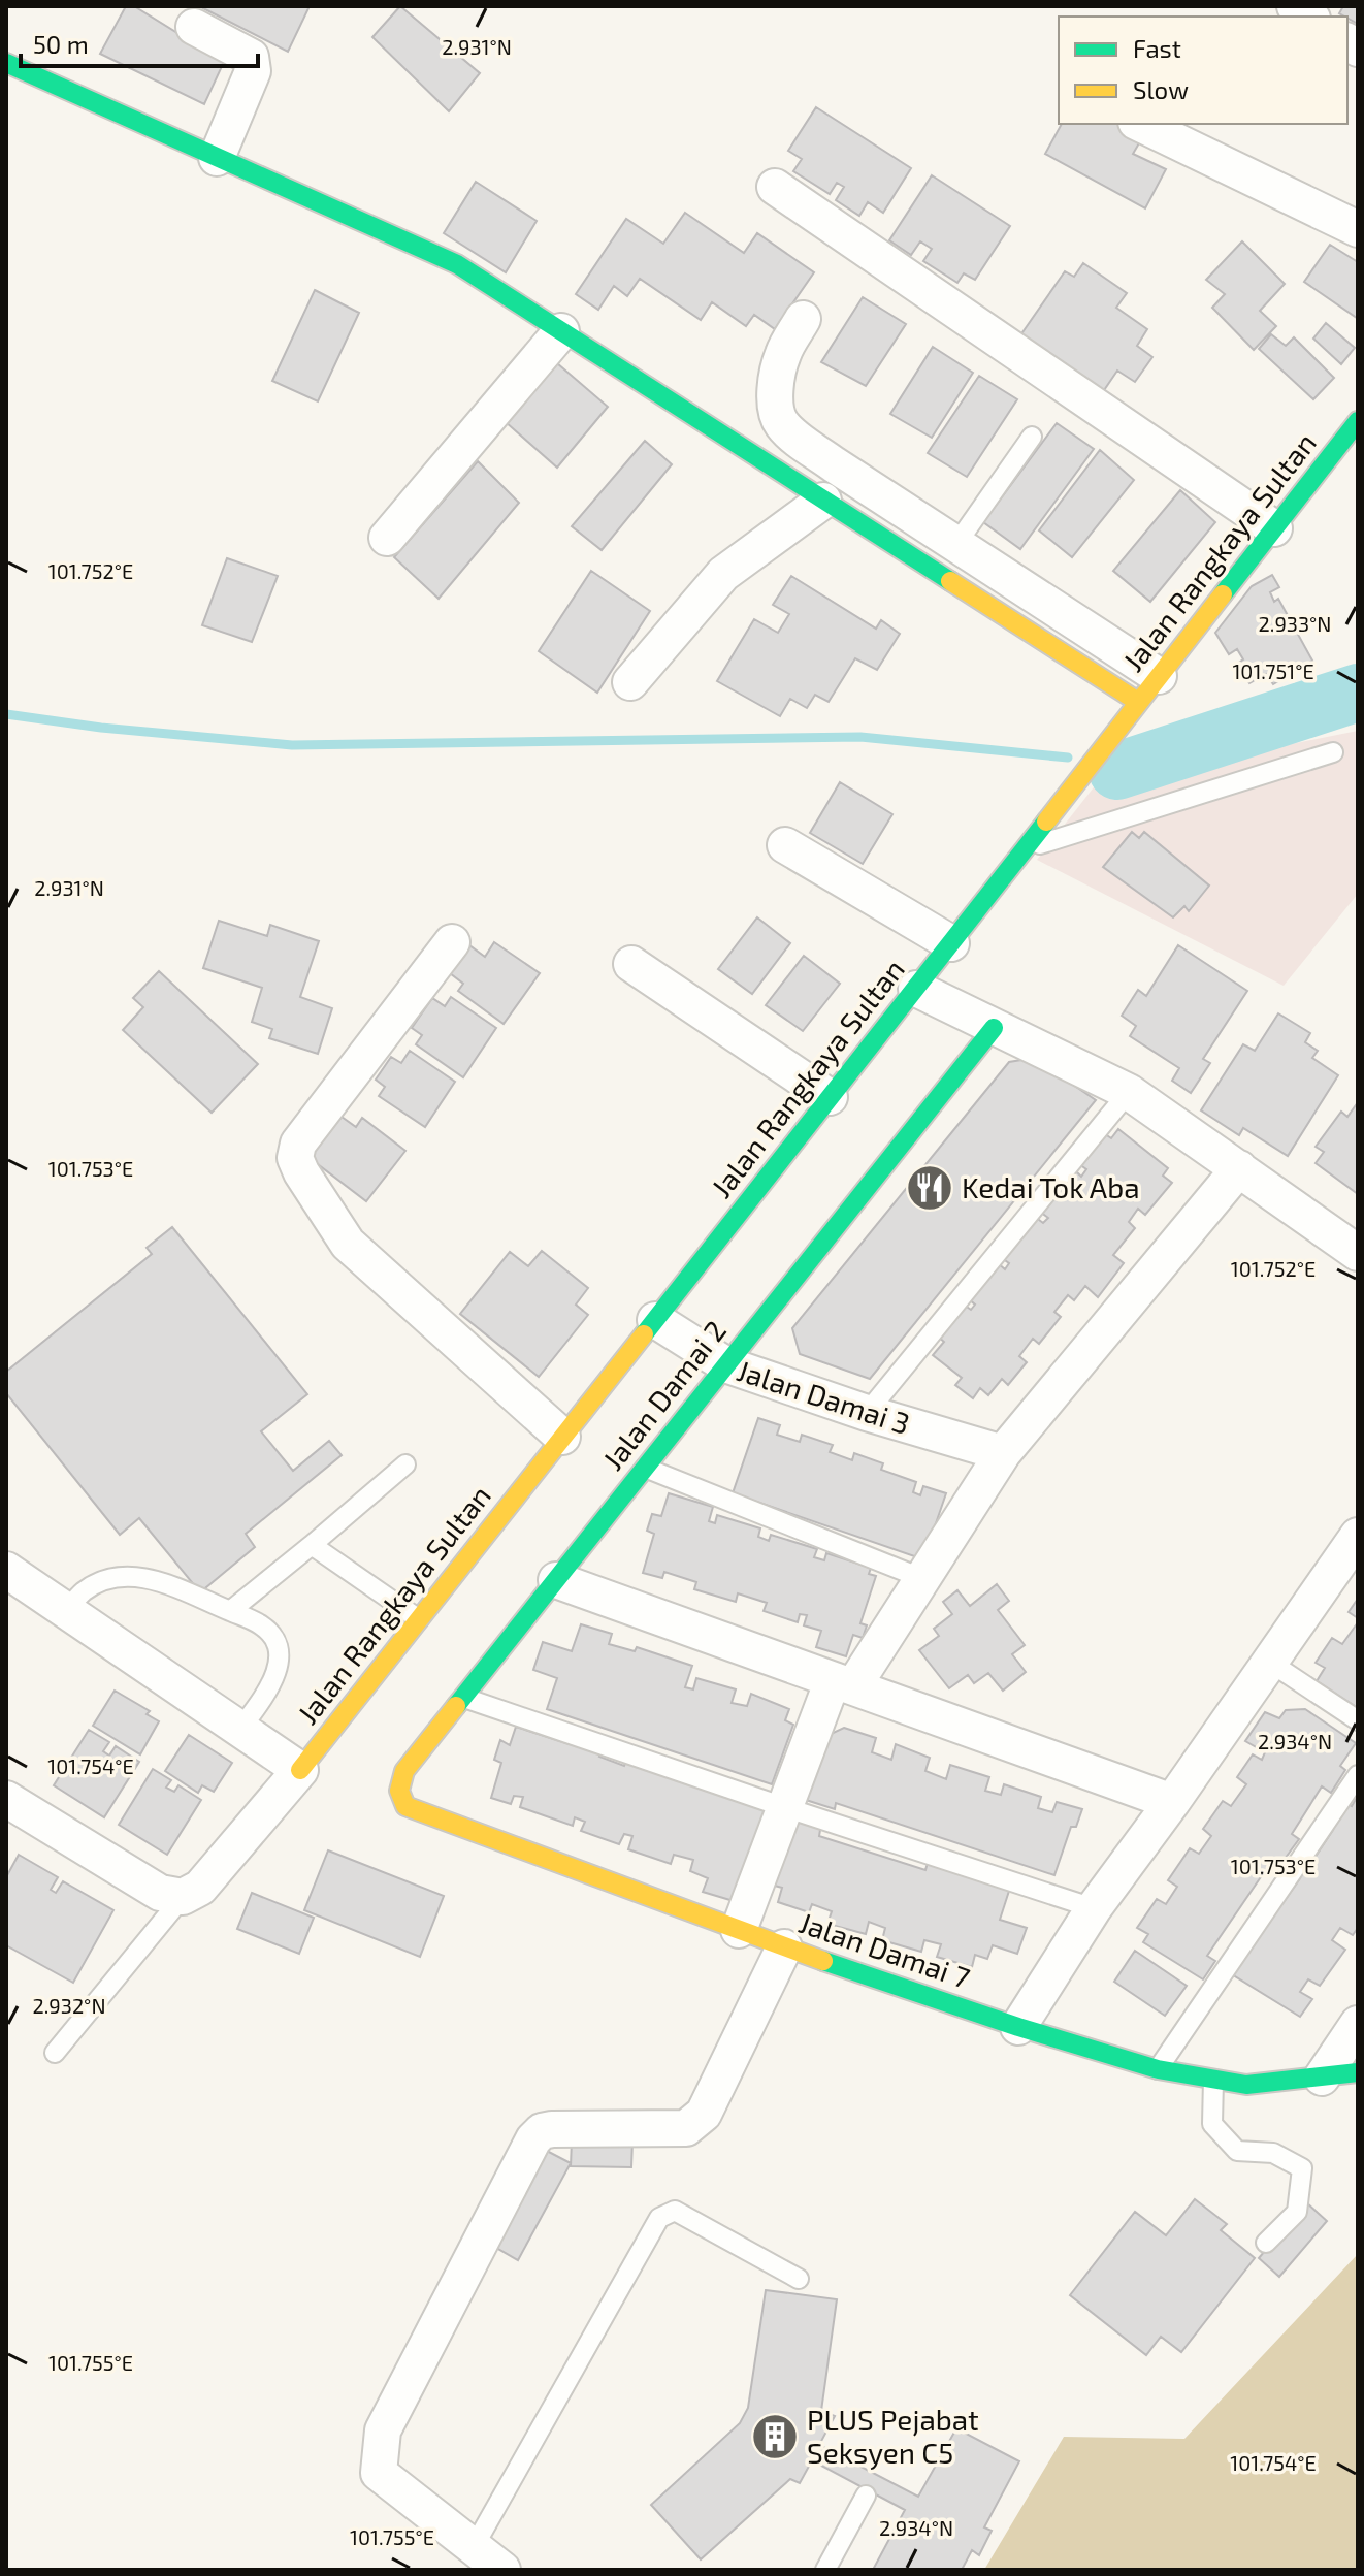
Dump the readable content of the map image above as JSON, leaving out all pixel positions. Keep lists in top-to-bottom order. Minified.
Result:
{"streets":{"street":["Jalan Rangkaya Sultan","Jalan Damai 2","Jalan Damai 3","Jalan Damai 7"]},"crossings":[["Jalan Rangkaya Sultan","Jalan Damai 3"],["Jalan Damai 2","Jalan Damai 3"],["Jalan Damai 2","Jalan Damai 7"]],"places":{"restaurant":["Kedai Tok Aba"],"building":["PLUS Pejabat Seksyen C5"]},"legend":["Fast","Slow"],"scale_bar":"50 m","coordinates":["2.931°N","101.752°E","2.933°N","101.751°E","101.753°E","2.934°N","101.754°E","2.932°N","101.755°E"]}
